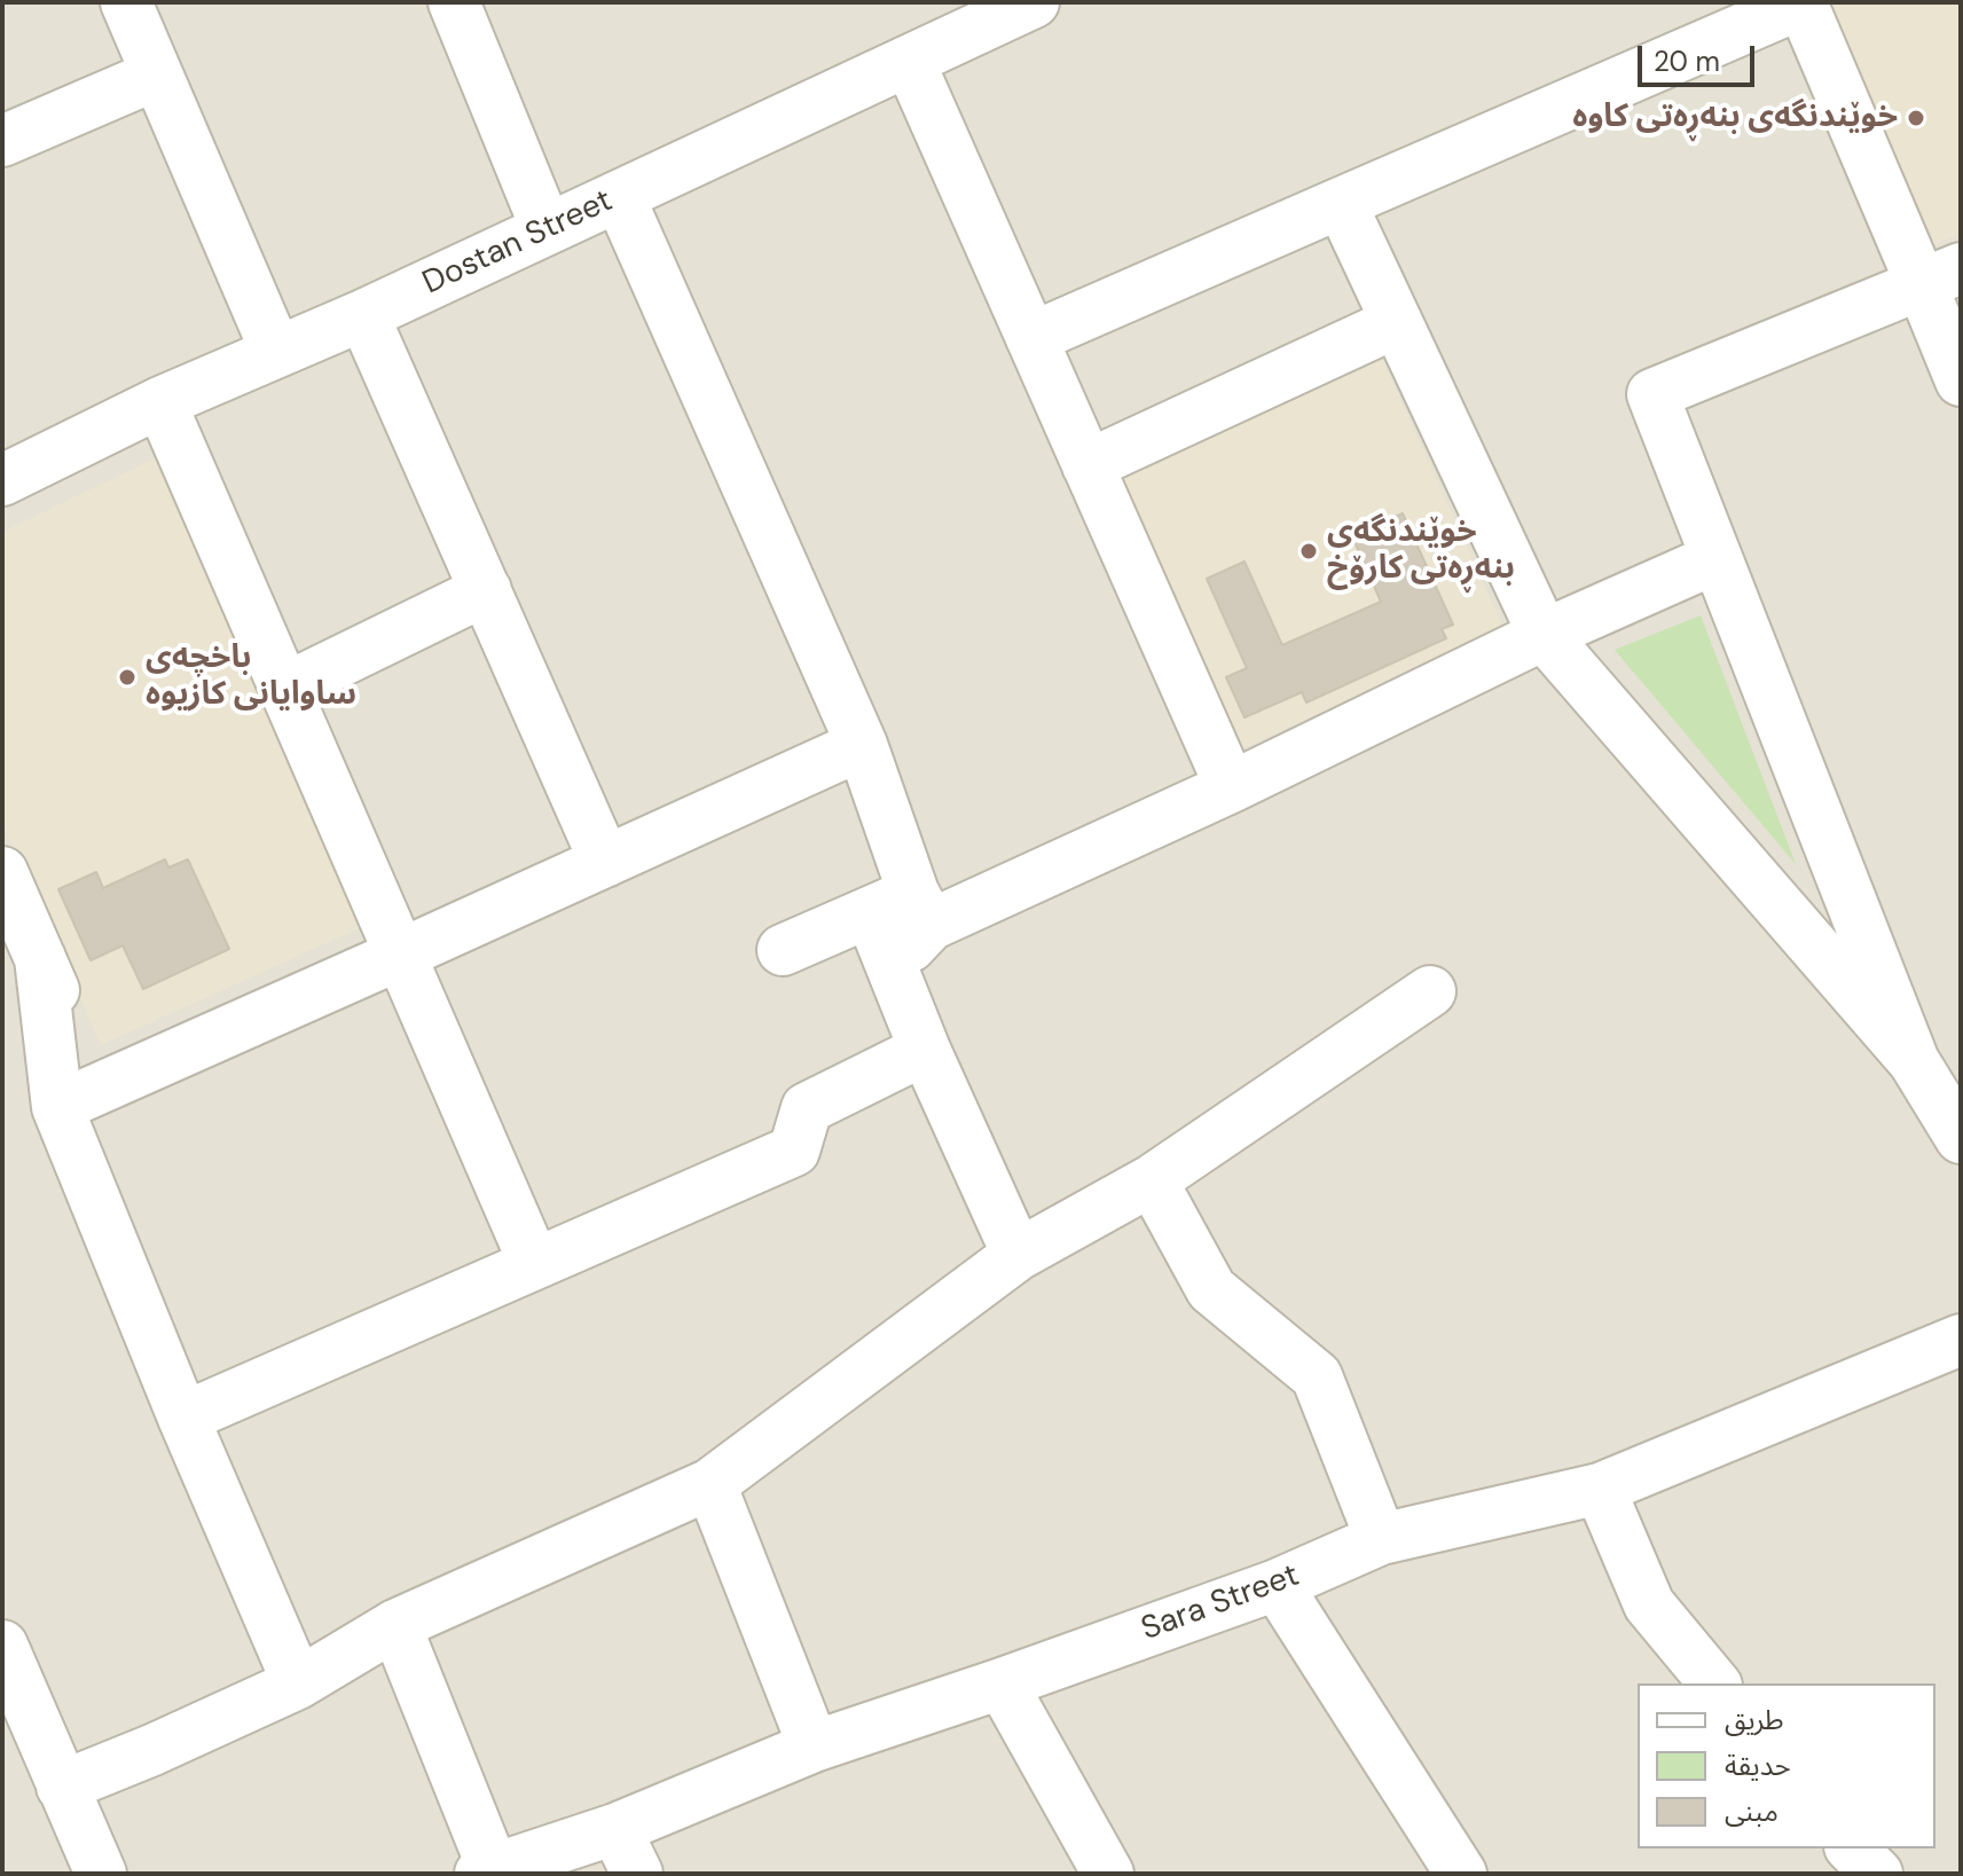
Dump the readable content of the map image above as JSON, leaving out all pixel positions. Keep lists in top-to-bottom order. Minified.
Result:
{"streets":{"street":["Dostan Street","Sara Street"]},"places":["خوێندنگەی بنەڕەتی کاوە","خوێندنگەی بنەڕەتی کارۆخ","باخچەی ساوایانی کازیوە"],"legend":["طريق","حديقة","مبنى"],"scale_bar":"20 m"}
